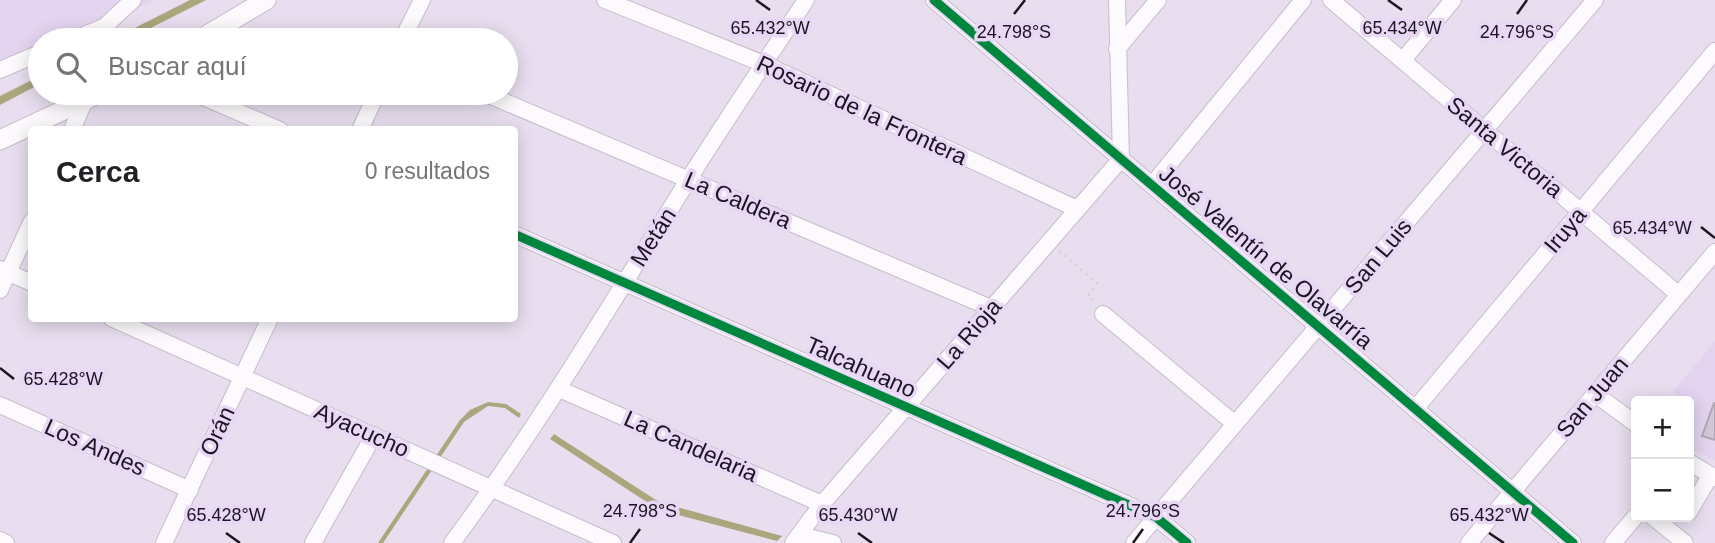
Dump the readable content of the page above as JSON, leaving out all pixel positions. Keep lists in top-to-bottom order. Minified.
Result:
{"streets":{"street":["Rosario de la Frontera","Santa Victoria","La Caldera","Iruya","Metán","San Luis","José Valentín de Olavarría","La Rioja","Talcahuano","San Juan","Ayacucho","Orán","La Candelaria","Los Andes"]},"crossings":[["Rosario de la Frontera","Metán"],["Rosario de la Frontera","La Rioja"],["Santa Victoria","Iruya"],["Santa Victoria","San Luis"],["Santa Victoria","San Juan"],["La Caldera","Metán"],["La Caldera","La Rioja"],["Iruya","José Valentín de Olavarría"],["Metán","Talcahuano"],["Metán","Ayacucho"],["Metán","La Candelaria"],["San Luis","José Valentín de Olavarría"],["San Luis","Talcahuano"],["José Valentín de Olavarría","La Rioja"],["José Valentín de Olavarría","San Juan"],["La Rioja","Talcahuano"],["La Rioja","La Candelaria"],["Ayacucho","Orán"],["Orán","Los Andes"]],"page":{"search":"Buscar aquí","heading":["Cerca","0 resultados"],"map_buttons":["+","−"]},"coordinates":["65.432°W","65.434°W","24.798°S","24.796°S","65.428°W","65.430°W"]}
